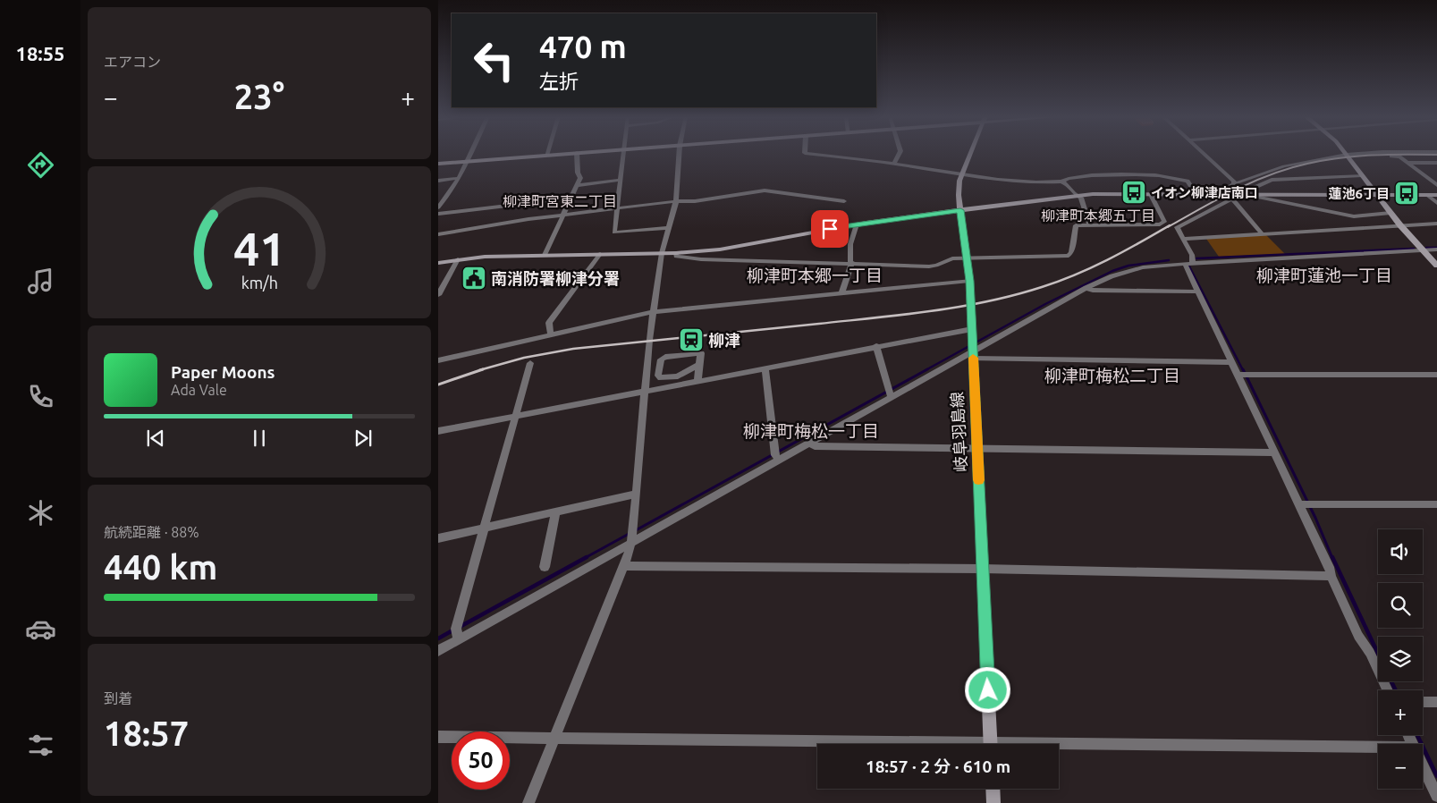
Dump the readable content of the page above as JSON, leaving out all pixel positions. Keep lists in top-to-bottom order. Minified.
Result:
{"streets":{"main road":["岐阜羽島線"]},"districts":["柳津町宮東二丁目","柳津町本郷五丁目","柳津町本郷一丁目","柳津町蓮池一丁目","柳津町梅松二丁目","柳津町梅松一丁目"],"places":{"bus stop":["イオン柳津店南口","蓮池6丁目"],"public building":["南消防署柳津分署"],"station":["柳津"]},"page":{"tabs":"18:55","tile":["エアコン",["航続距離 · 88%","440 km"],["到着","18:57"]],"turn":["470 m","左折"],"heat":["−","23°","+"],"song":["Paper Moons","Ada Vale"],"map_buttons":["+","−"],"limit":"50","trip":"18:57 · 2 分 · 610 m","gauge":["41","km/h"]}}
